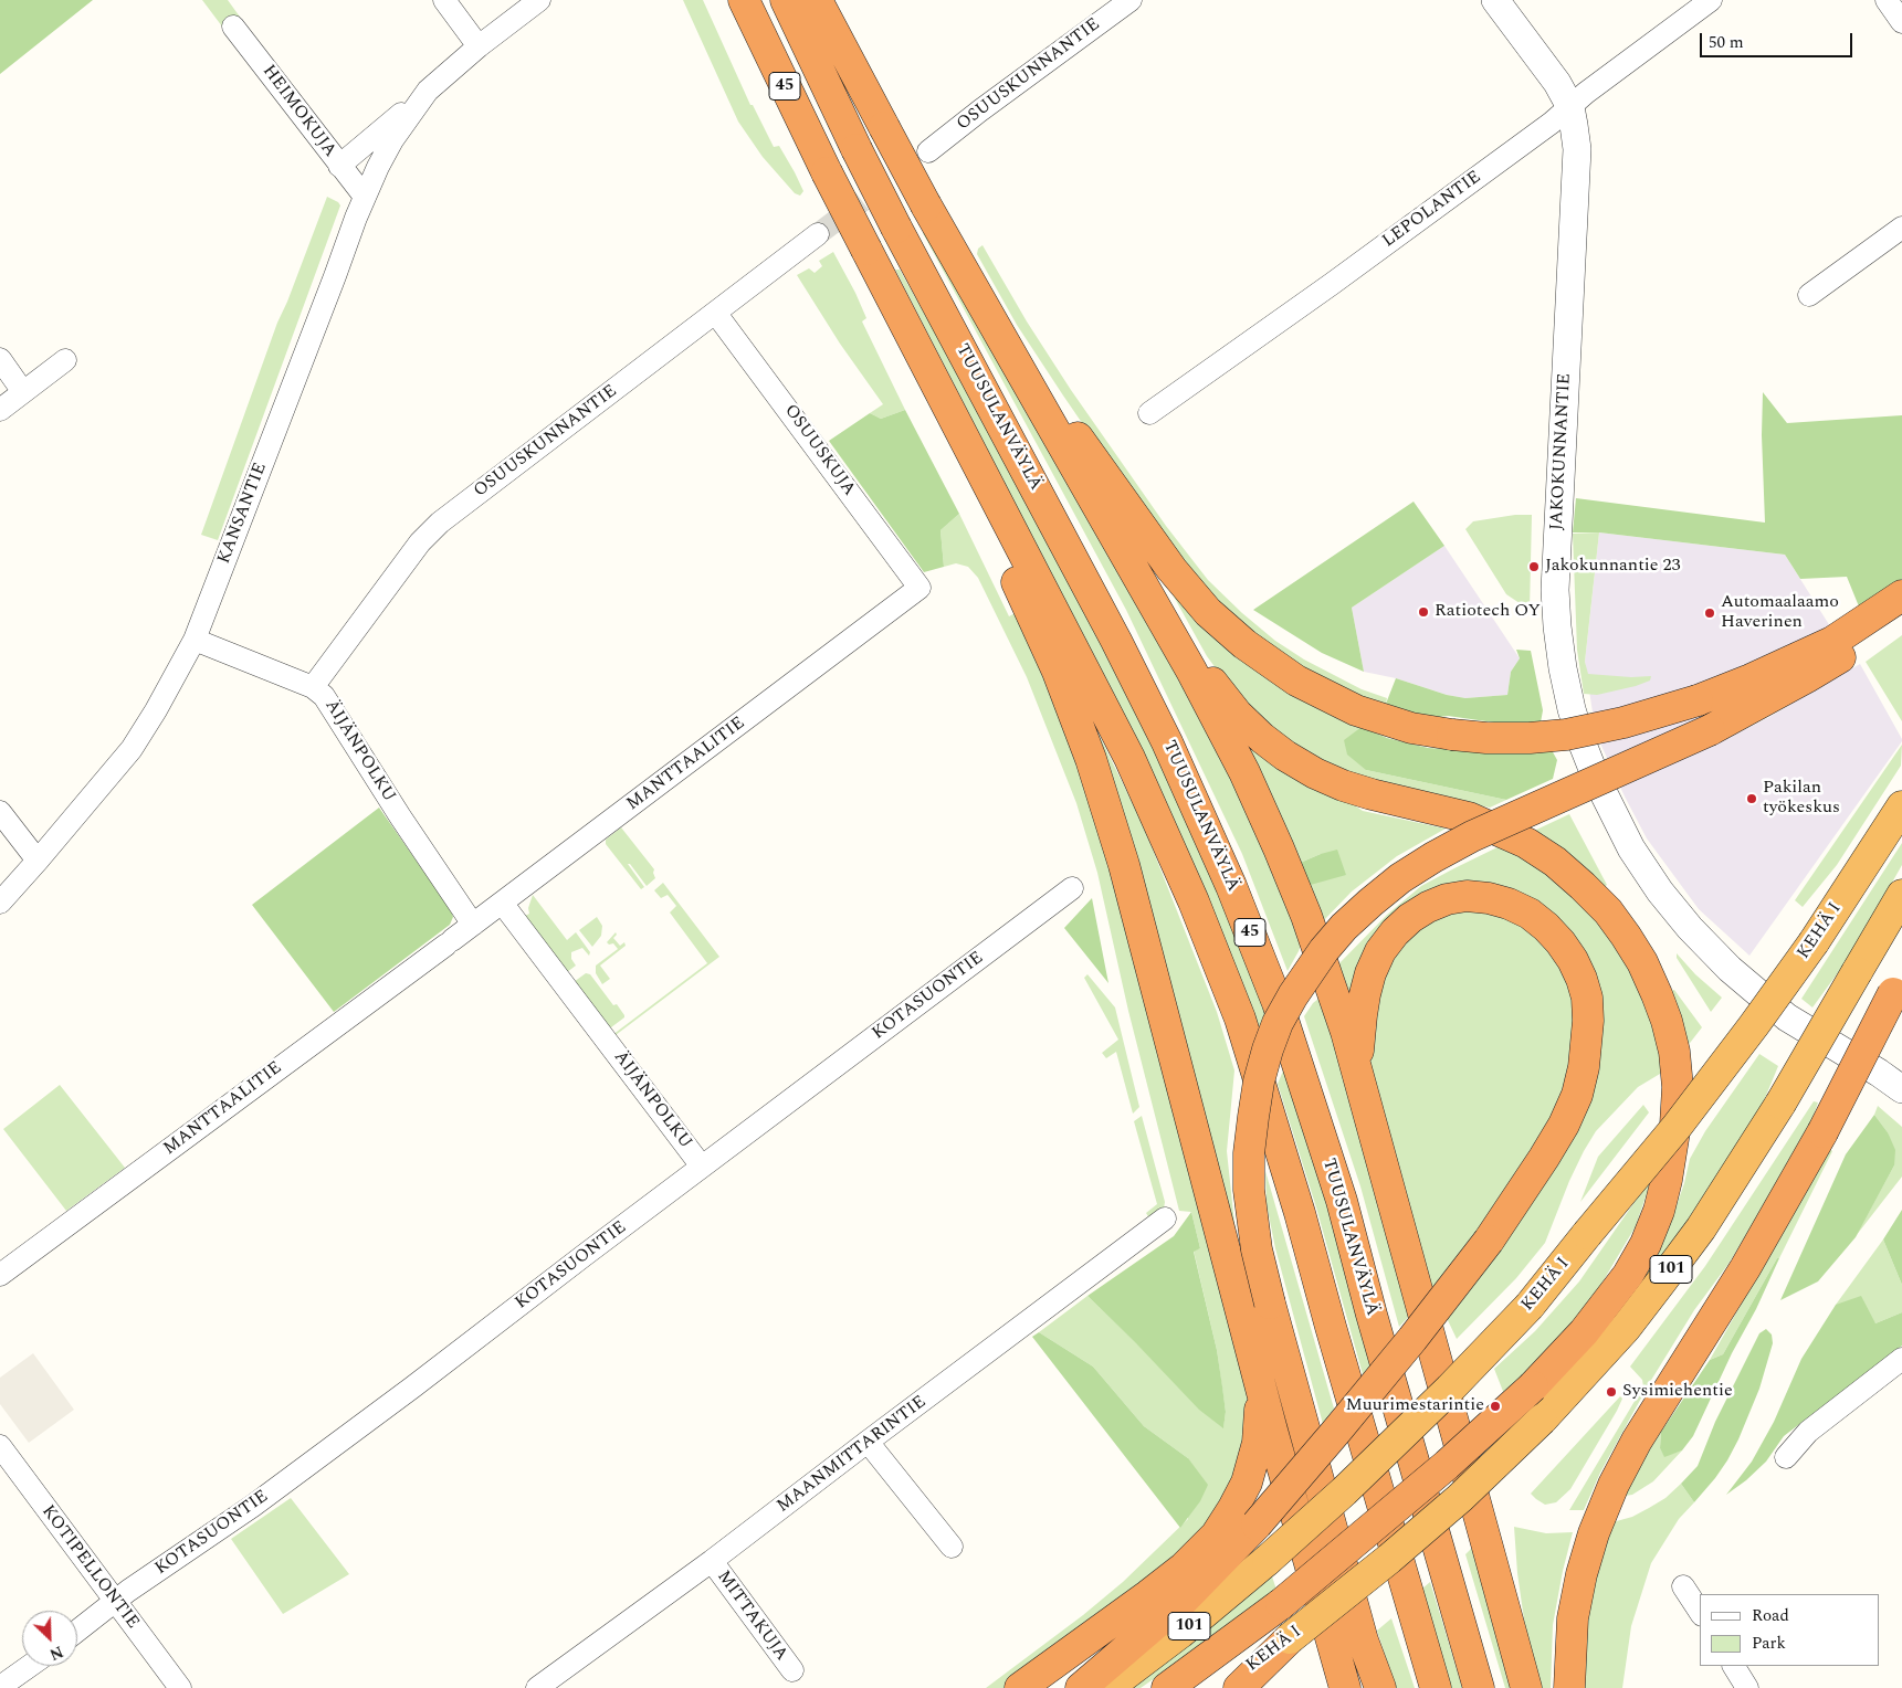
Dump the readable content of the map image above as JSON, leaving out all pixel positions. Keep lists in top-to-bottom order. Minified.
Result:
{"streets":{"highway":["45","TUUSULANVÄYLÄ","KEHÄ I","101"],"street":["OSUUSKUNNANTIE","HEIMOKUJA","LEPOLANTIE","OSUUSKUJA","JAKOKUNNANTIE","KANSANTIE","ÄIJÄNPOLKU","MANTTAALITIE","KOTASUONTIE","MAANMITTARINTIE","KOTIPELLONTIE","MITTAKUJA"]},"crossings":[["OSUUSKUNNANTIE","OSUUSKUJA"],["OSUUSKUNNANTIE","ÄIJÄNPOLKU"],["HEIMOKUJA","KANSANTIE"],["LEPOLANTIE","JAKOKUNNANTIE"],["OSUUSKUJA","MANTTAALITIE"],["KANSANTIE","ÄIJÄNPOLKU"],["ÄIJÄNPOLKU","MANTTAALITIE"],["ÄIJÄNPOLKU","KOTASUONTIE"],["KOTASUONTIE","KOTIPELLONTIE"],["MAANMITTARINTIE","MITTAKUJA"]],"places":["Jakokunnantie 23","Ratiotech OY","Automaalaamo Haverinen","Pakilan työkeskus","Sysimiehentie","Muurimestarintie"],"legend":["Road","Park"],"scale_bar":"50 m","north":"bottom right"}
